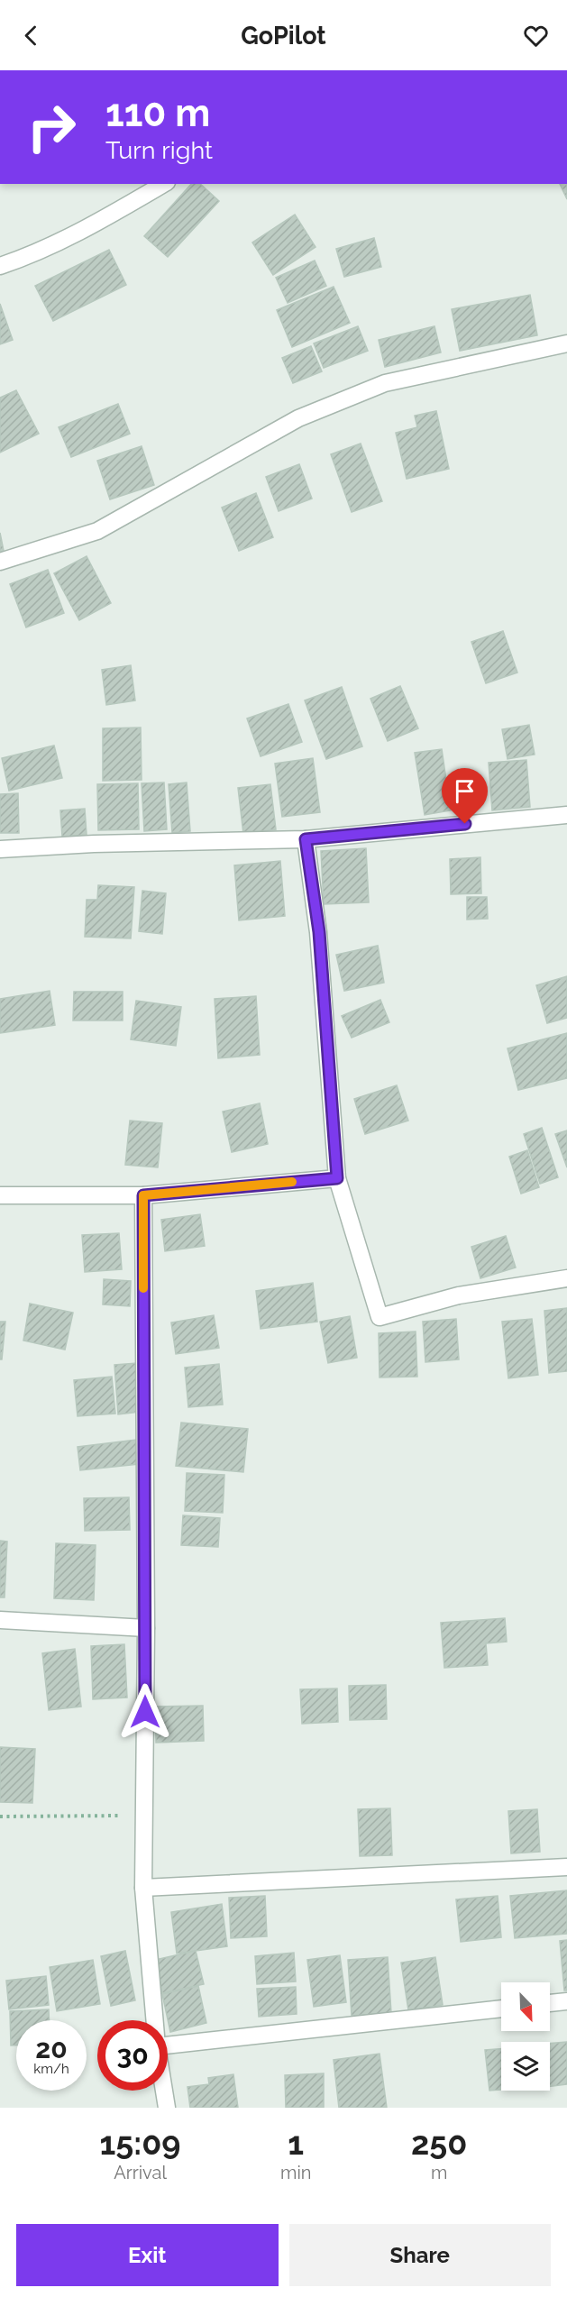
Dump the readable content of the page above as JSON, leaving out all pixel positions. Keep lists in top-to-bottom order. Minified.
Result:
{"north":"bottom right","page":{"header":"GoPilot","turn":["110 m","Turn right"],"speed":"20 km/h","limit":"30","eta":["15:09","Arrival","1","min","250","m"],"buttons":["Exit","Share"]}}
